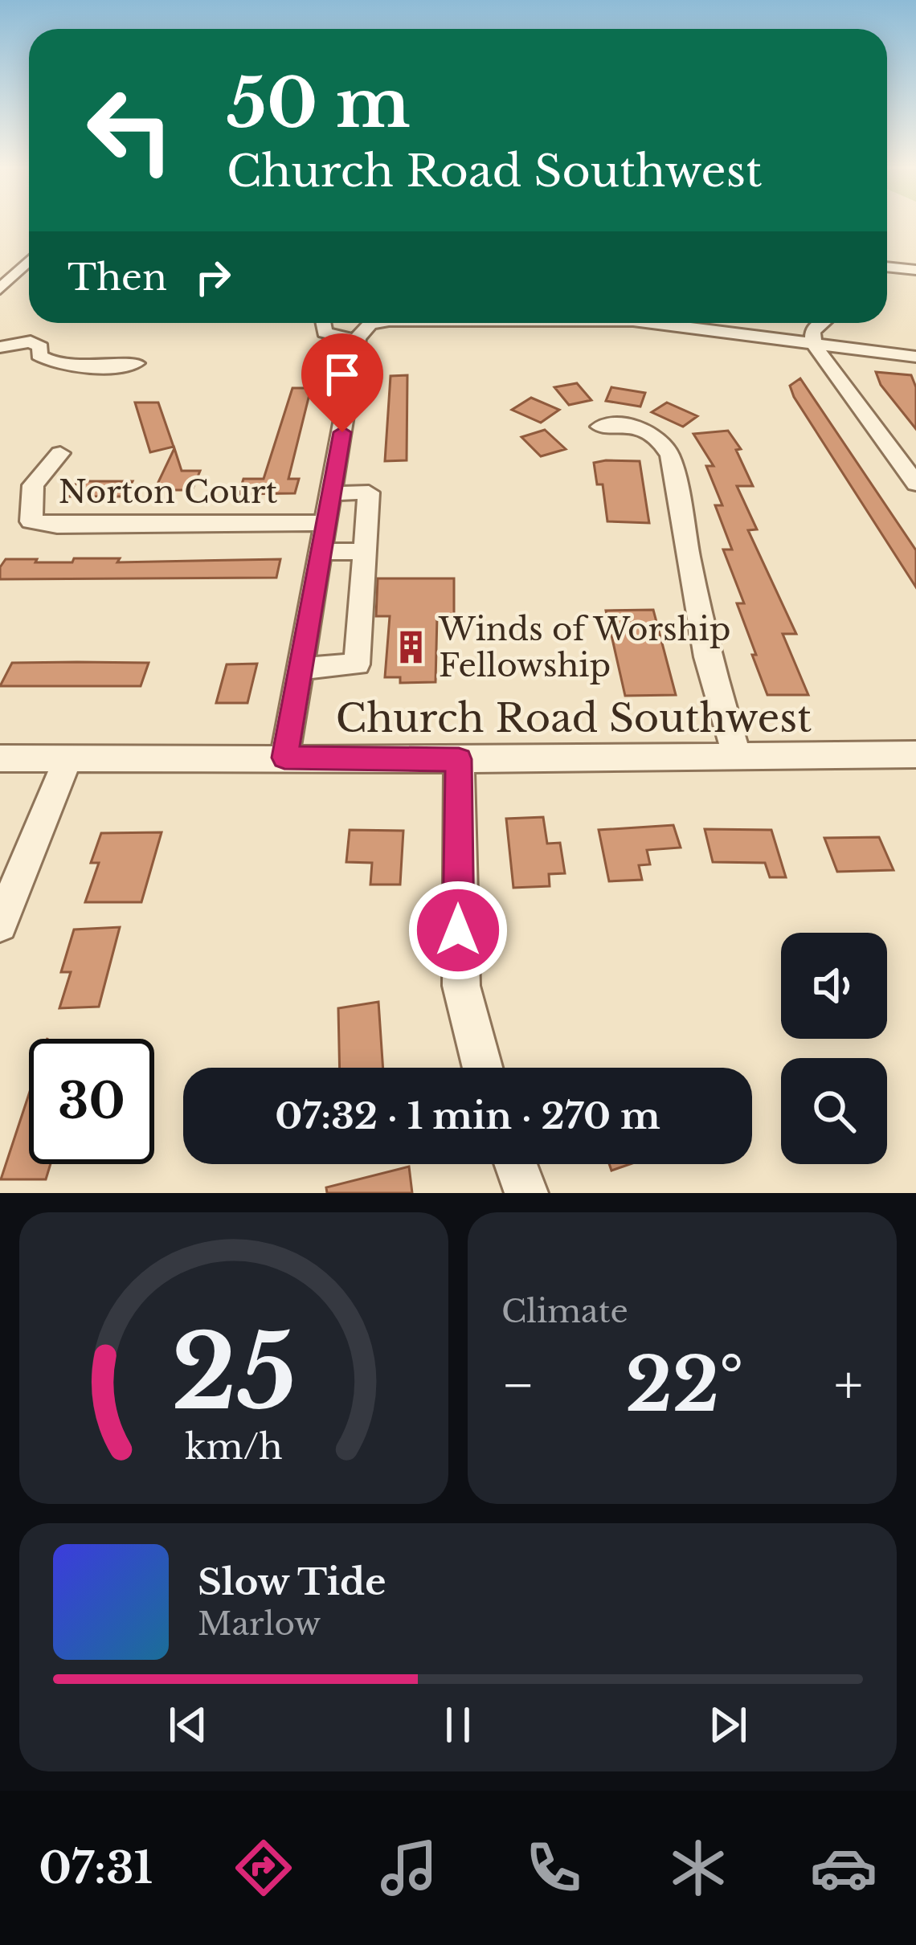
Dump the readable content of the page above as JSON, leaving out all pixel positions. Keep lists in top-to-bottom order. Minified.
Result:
{"streets":{"street":["Norton Court","Church Road Southwest"]},"places":{"building":["Winds of Worship Fellowship"]},"page":{"turn":["50 m","Church Road Southwest"],"then":"Then","limit":"30","trip":"07:32 · 1 min · 270 m","tile":"Climate","heat":["−","22°","+"],"song":["Slow Tide","Marlow"],"tabs":"07:31","gauge":["25","km/h"]}}
